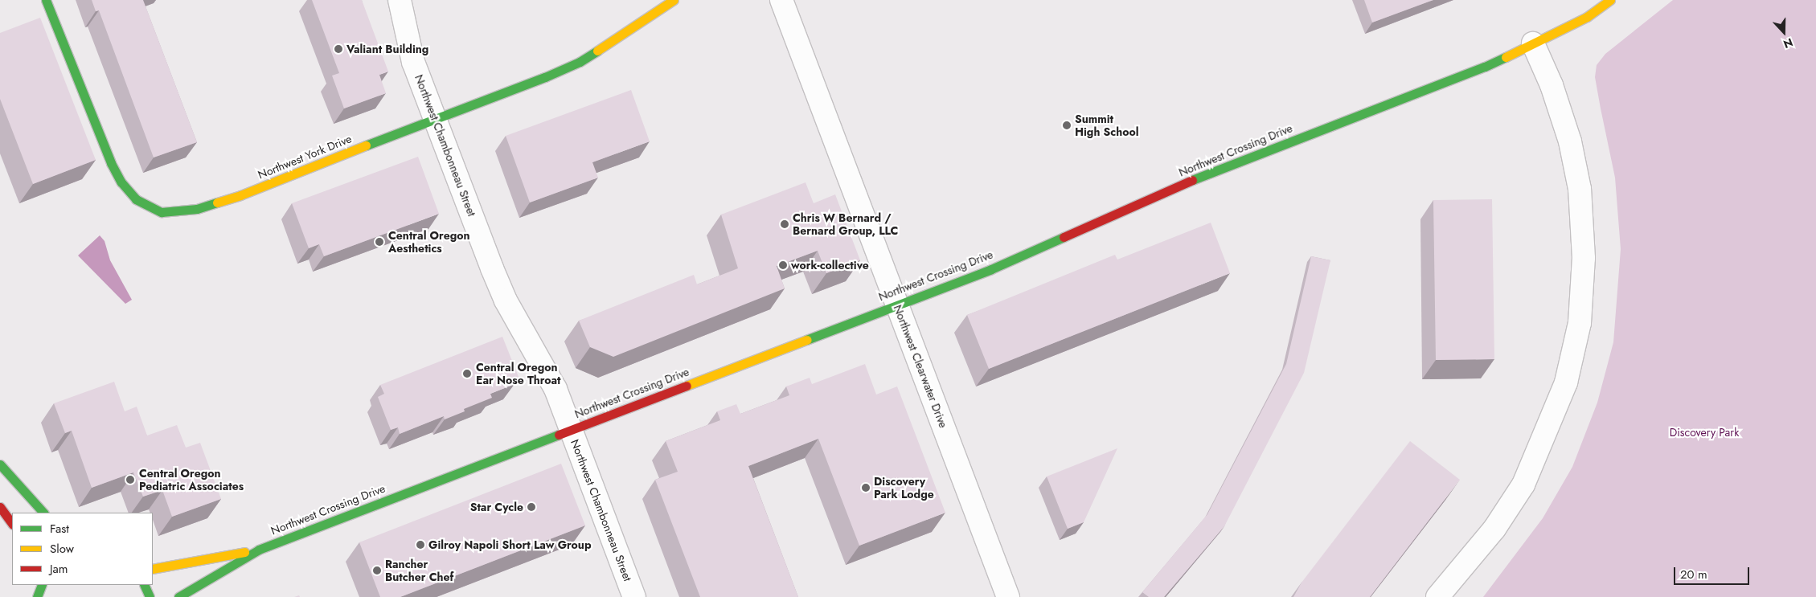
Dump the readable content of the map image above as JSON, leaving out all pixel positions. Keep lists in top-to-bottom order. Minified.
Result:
{"streets":{"street":["Northwest Chambonneau Street","Northwest Crossing Drive","Northwest York Drive","Northwest Clearwater Drive"]},"crossings":[["Northwest Chambonneau Street","Northwest Crossing Drive"],["Northwest Chambonneau Street","Northwest York Drive"],["Northwest Crossing Drive","Northwest Clearwater Drive"]],"parks":["Discovery Park"],"places":["Valiant Building","Summit High School","Chris W Bernard / Bernard Group, LLC","Central Oregon Aesthetics","work-collective","Central Oregon Ear Nose Throat","Central Oregon Pediatric Associates","Discovery Park Lodge","Star Cycle","Gilroy Napoli Short Law Group","Rancher Butcher Chef"],"legend":["Fast","Slow","Jam"],"scale_bar":"20 m","north":"bottom"}
